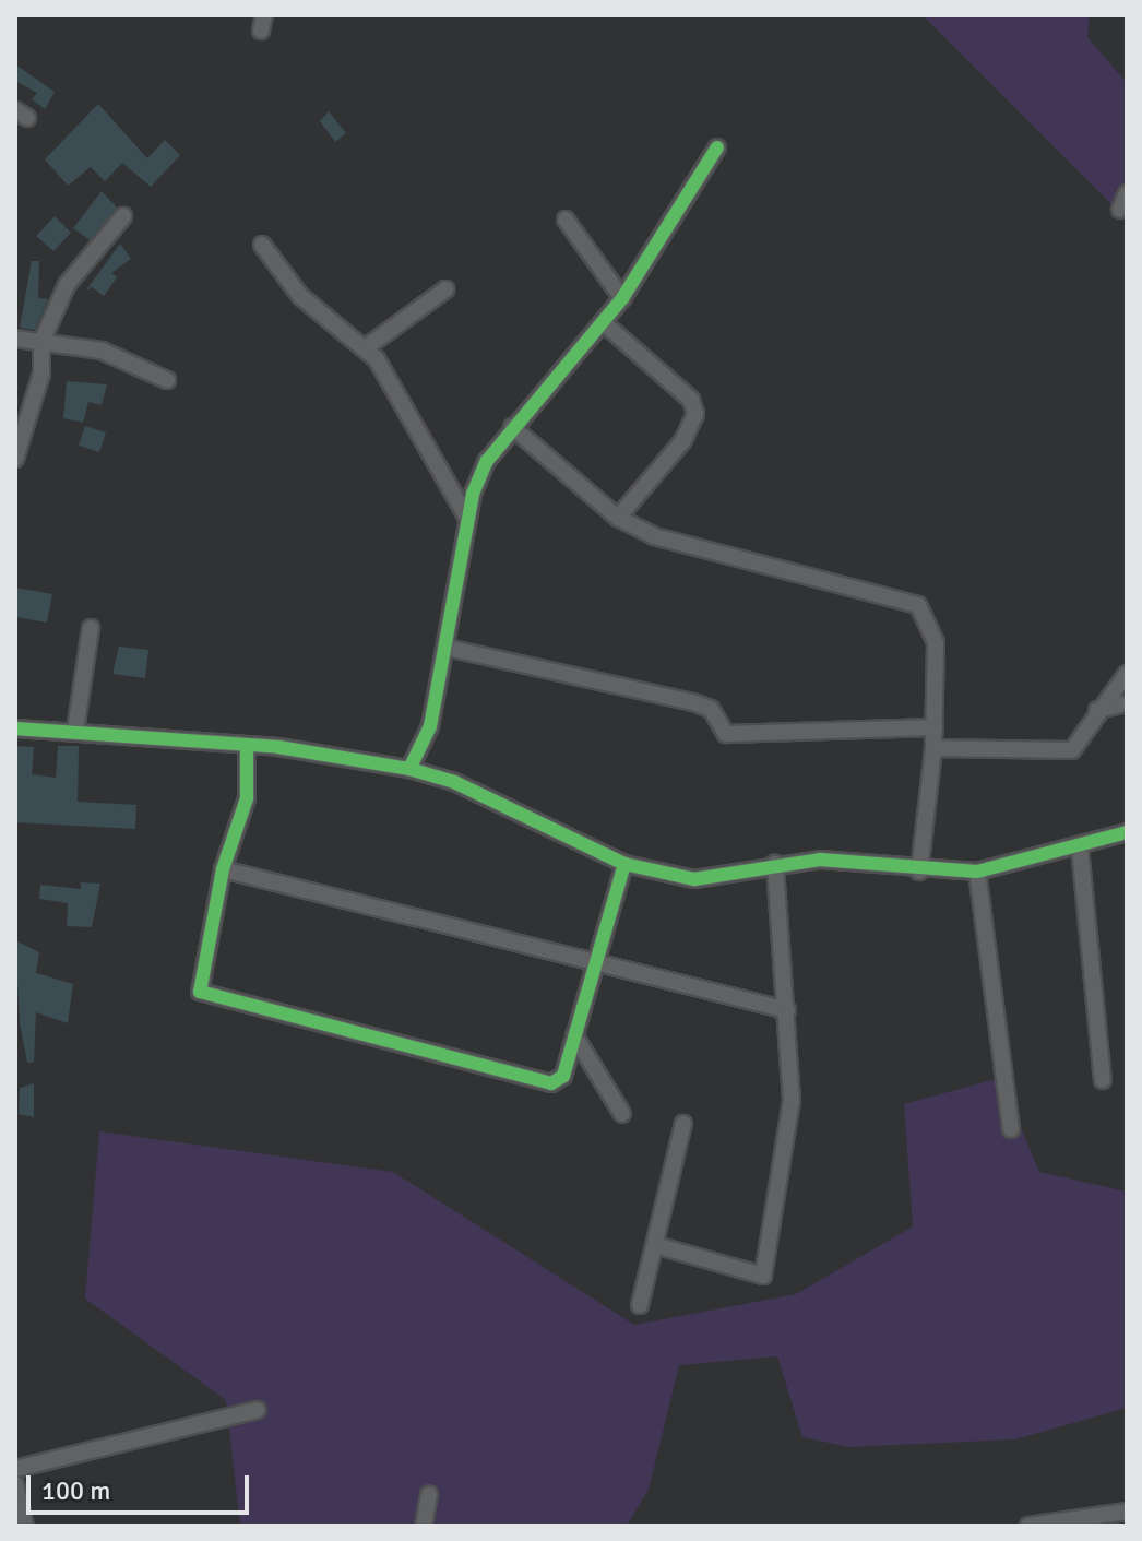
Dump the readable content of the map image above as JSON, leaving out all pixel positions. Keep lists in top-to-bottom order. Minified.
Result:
{"scale_bar":"100 m"}
